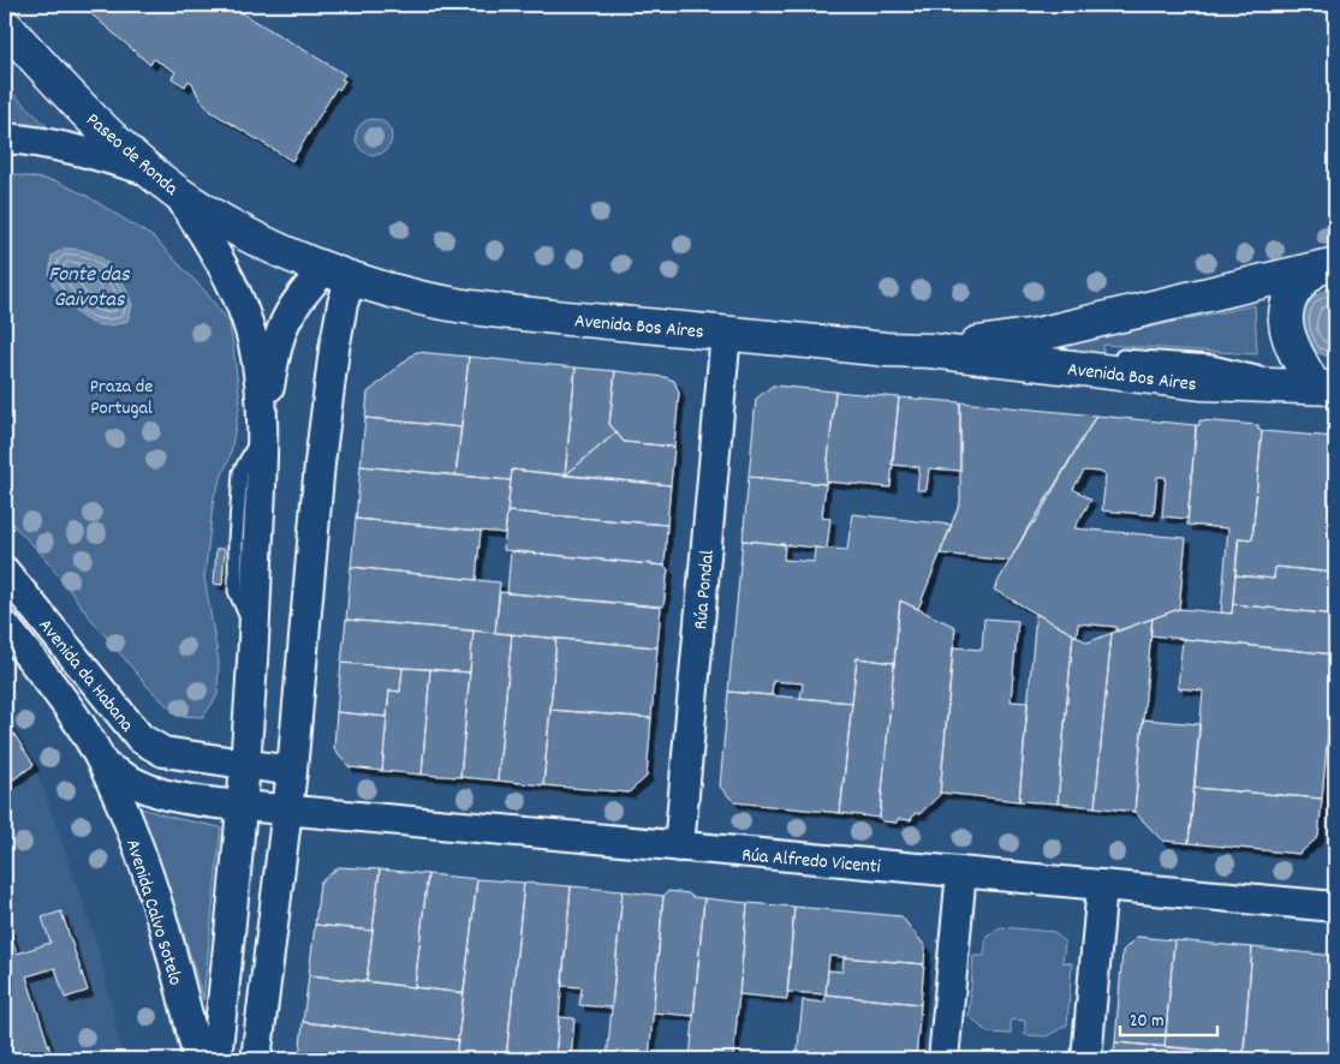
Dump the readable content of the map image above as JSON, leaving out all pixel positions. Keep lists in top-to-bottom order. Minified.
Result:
{"streets":{"main road":["Paseo de Ronda","Avenida Bos Aires"],"street":["Rúa Pondal","Avenida da Habana","Rúa Alfredo Vicenti","Avenida Calvo Sotelo"]},"crossings":[["Paseo de Ronda","Avenida Bos Aires"],["Avenida Bos Aires","Rúa Pondal"],["Rúa Pondal","Rúa Alfredo Vicenti"],["Rúa Alfredo Vicenti","Avenida Calvo Sotelo"]],"water":["Fonte das Gaivotas"],"parks":["Praza de Portugal"],"scale_bar":"20 m"}
